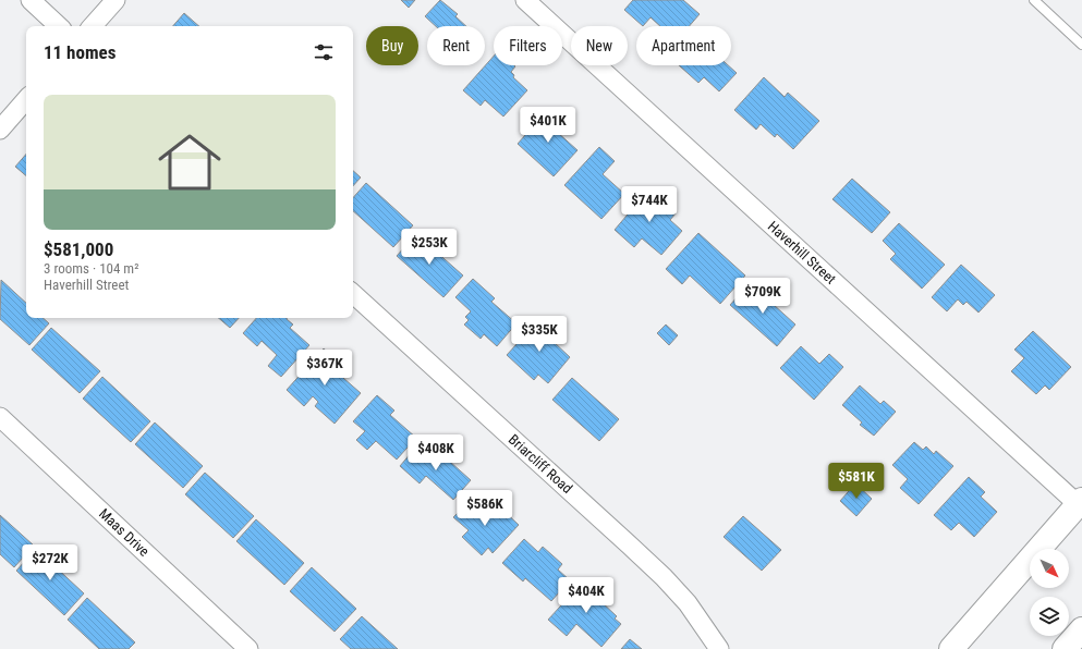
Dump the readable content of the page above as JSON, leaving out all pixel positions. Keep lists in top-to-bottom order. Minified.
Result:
{"streets":{"street":["Haverhill Street","Briarcliff Road","Maas Drive"]},"north":"bottom right","page":{"chip":["Buy","Rent","Filters","New","Apartment"],"heading":"11 homes","list":[{"name":"$581,000","note":"3 rooms · 104 m² · Haverhill Street"}],"price":["$401K","$744K","$253K","$709K","$335K","$367K","$408K","$581K","$586K","$272K","$404K"]}}
